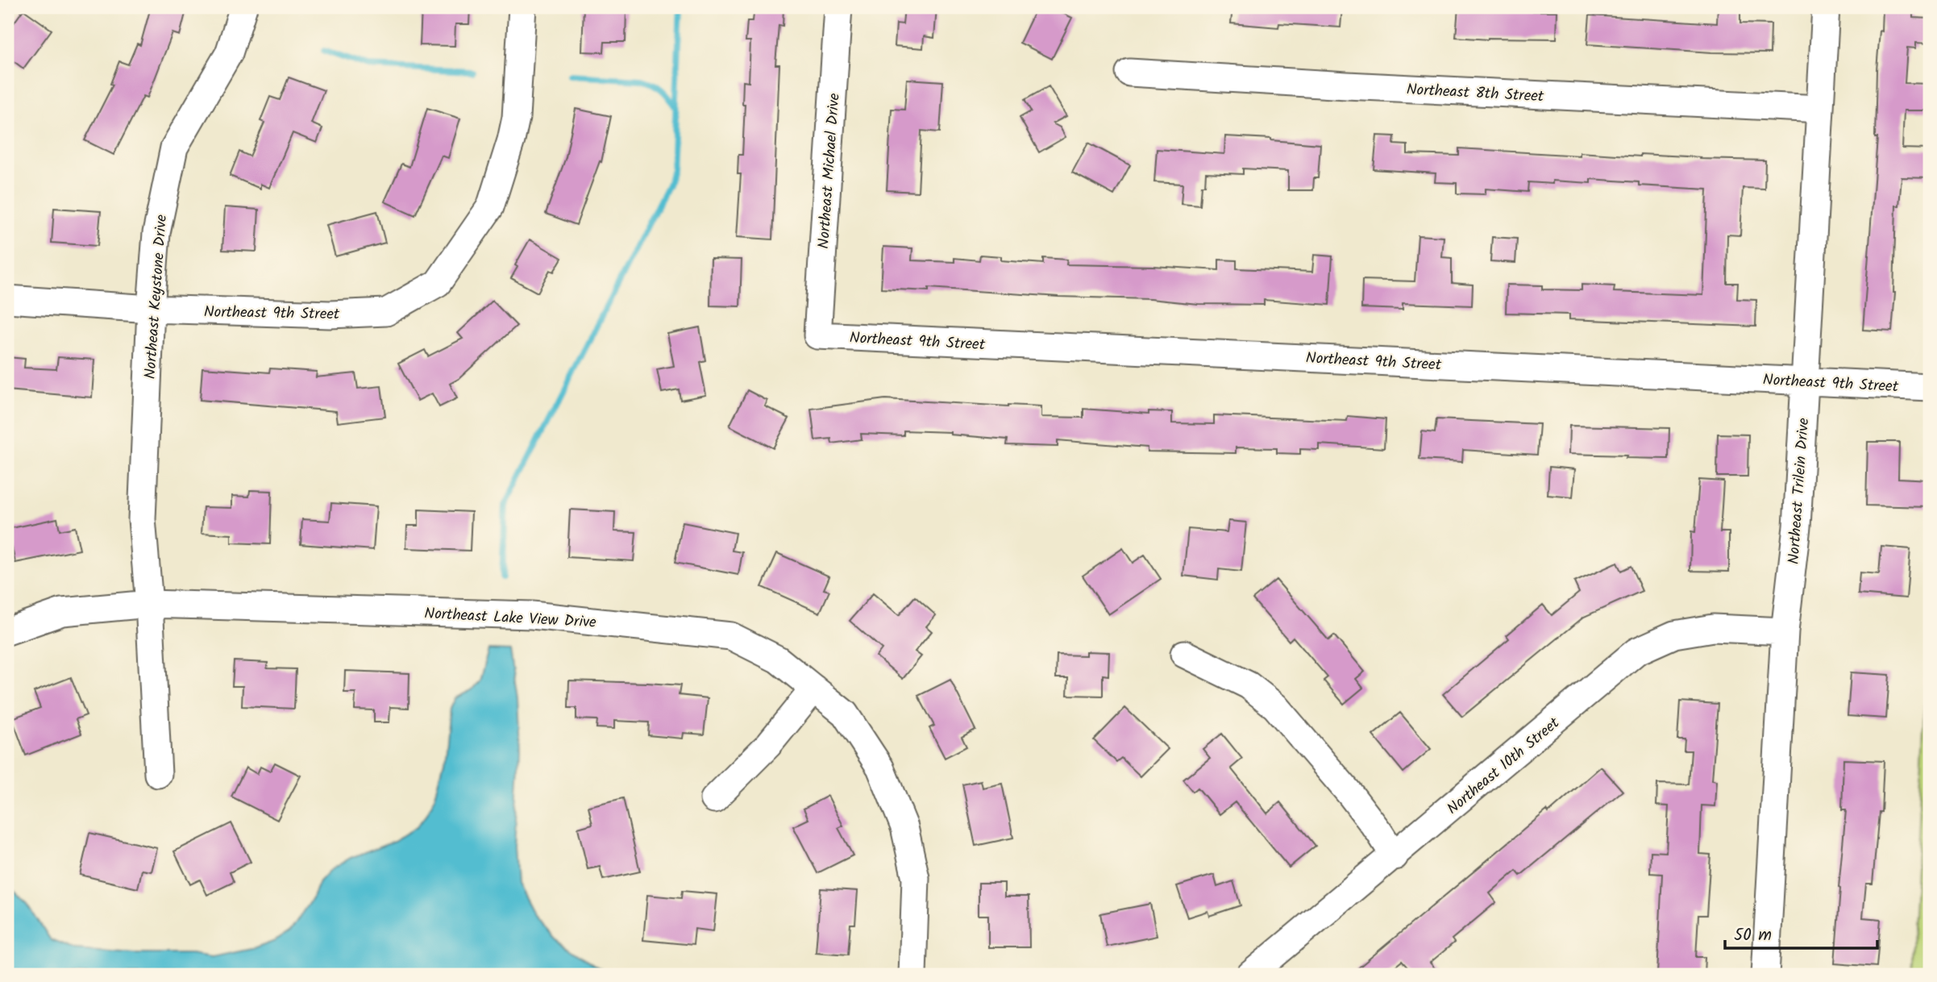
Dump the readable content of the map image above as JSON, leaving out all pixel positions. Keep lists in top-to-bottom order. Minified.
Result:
{"streets":{"street":["Northeast 8th Street","Northeast Michael Drive","Northeast Keystone Drive","Northeast 9th Street","Northeast Trilein Drive","Northeast Lake View Drive","Northeast 10th Street"]},"crossings":[["Northeast 8th Street","Northeast Trilein Drive"],["Northeast Michael Drive","Northeast 9th Street"],["Northeast Keystone Drive","Northeast 9th Street"],["Northeast Keystone Drive","Northeast Lake View Drive"],["Northeast 9th Street","Northeast Trilein Drive"],["Northeast Trilein Drive","Northeast 10th Street"]],"scale_bar":"50 m"}
